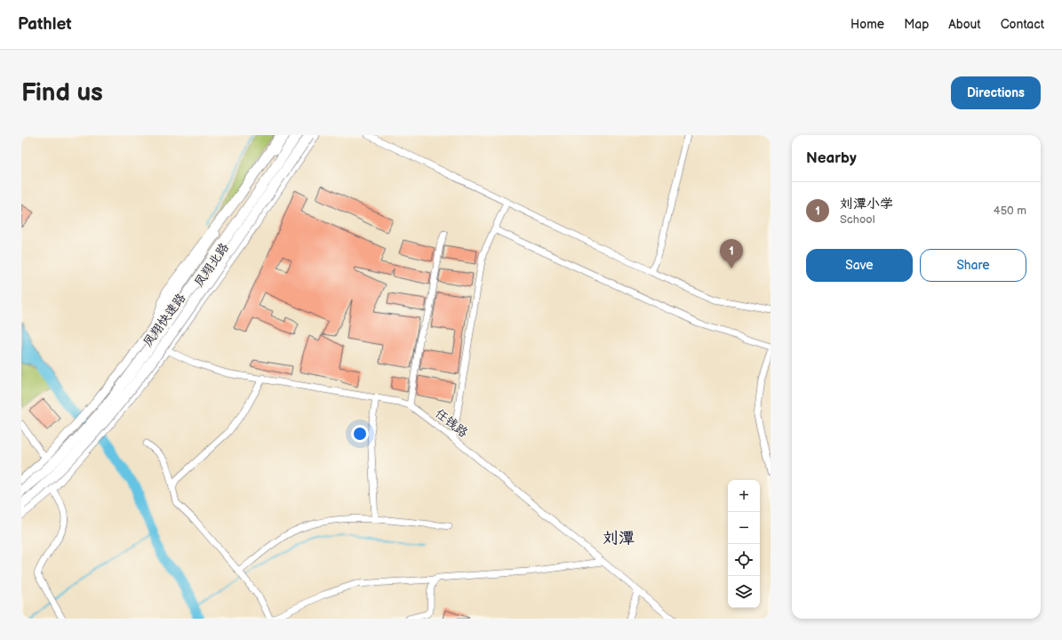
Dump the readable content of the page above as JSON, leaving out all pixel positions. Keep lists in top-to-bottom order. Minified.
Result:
{"streets":{"highway":["凤翔快速路"],"main road":["凤翔北路"],"street":["任钱路"]},"crossings":[["凤翔北路","任钱路"]],"districts":["刘潭"],"page":{"header":"Pathlet","nav":["Home","Map","About","Contact"],"buttons":["Directions",["Save","Share"]],"title":"Find us","heading":"Nearby","list":[{"mark":"1","name":"刘潭小学","note":"School","value":"450 m"}],"pins":"1","map_buttons":["+","−"]}}
